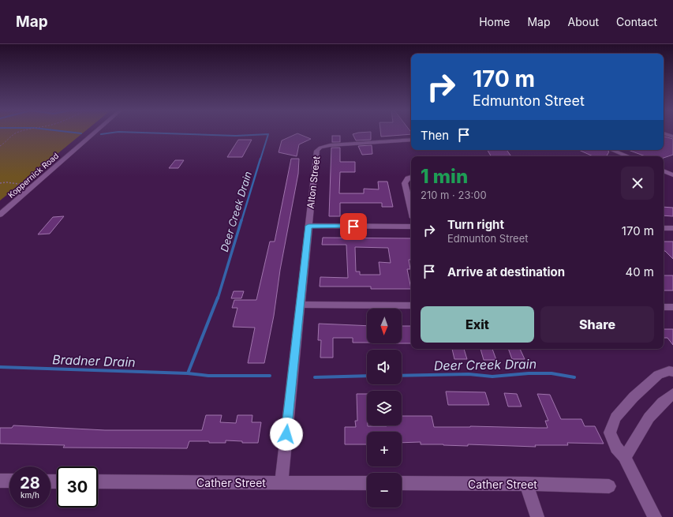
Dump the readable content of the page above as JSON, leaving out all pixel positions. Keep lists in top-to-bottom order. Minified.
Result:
{"streets":{"street":["Koppernick Road","Alton Street","Cather Street"]},"crossings":[["Alton Street","Cather Street"]],"water":["Deer Creek Drain","Bradner Drain"],"north":"bottom","page":{"header":"Map","nav":["Home","Map","About","Contact"],"turn":["170 m","Edmunton Street"],"then":"Then","heading":["1 min","210 m · 23:00"],"list":[{"name":"Turn right","note":"Edmunton Street","value":"170 m"},{"name":"Arrive at destination","value":"40 m"}],"buttons":["Exit","Share"],"map_buttons":["+","−"],"speed":"28 km/h","limit":"30"}}
